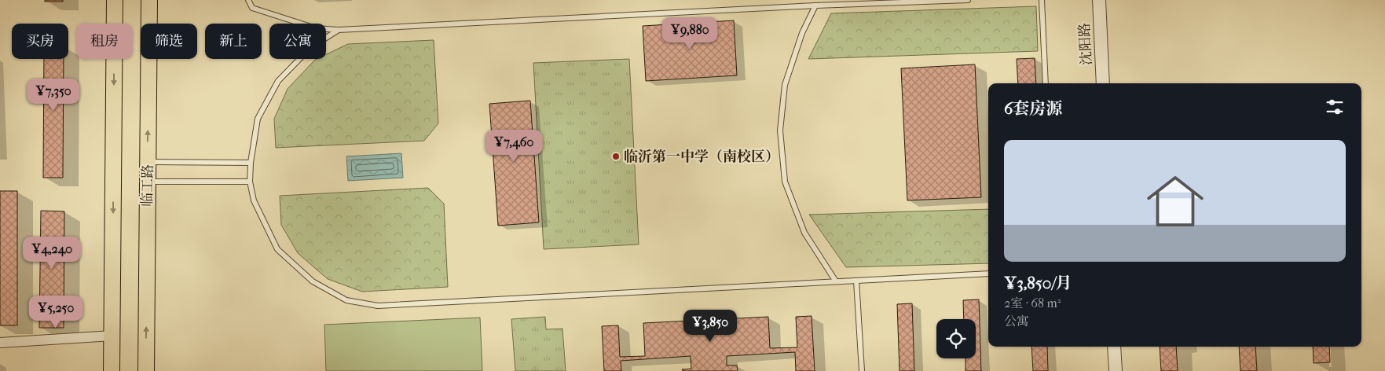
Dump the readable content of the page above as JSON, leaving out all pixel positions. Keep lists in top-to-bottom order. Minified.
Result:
{"streets":{"main road":["临工路"],"street":["沈阳路"]},"places":["临沂第一中学（南校区）"],"page":{"price":["¥9,880","¥7,350","¥7,460","¥4,240","¥5,250","¥3,850"],"chip":["买房","租房","筛选","新上","公寓"],"heading":"6套房源","list":[{"name":"¥3,850/月","note":"2室 · 68 m² · 公寓"}]}}
